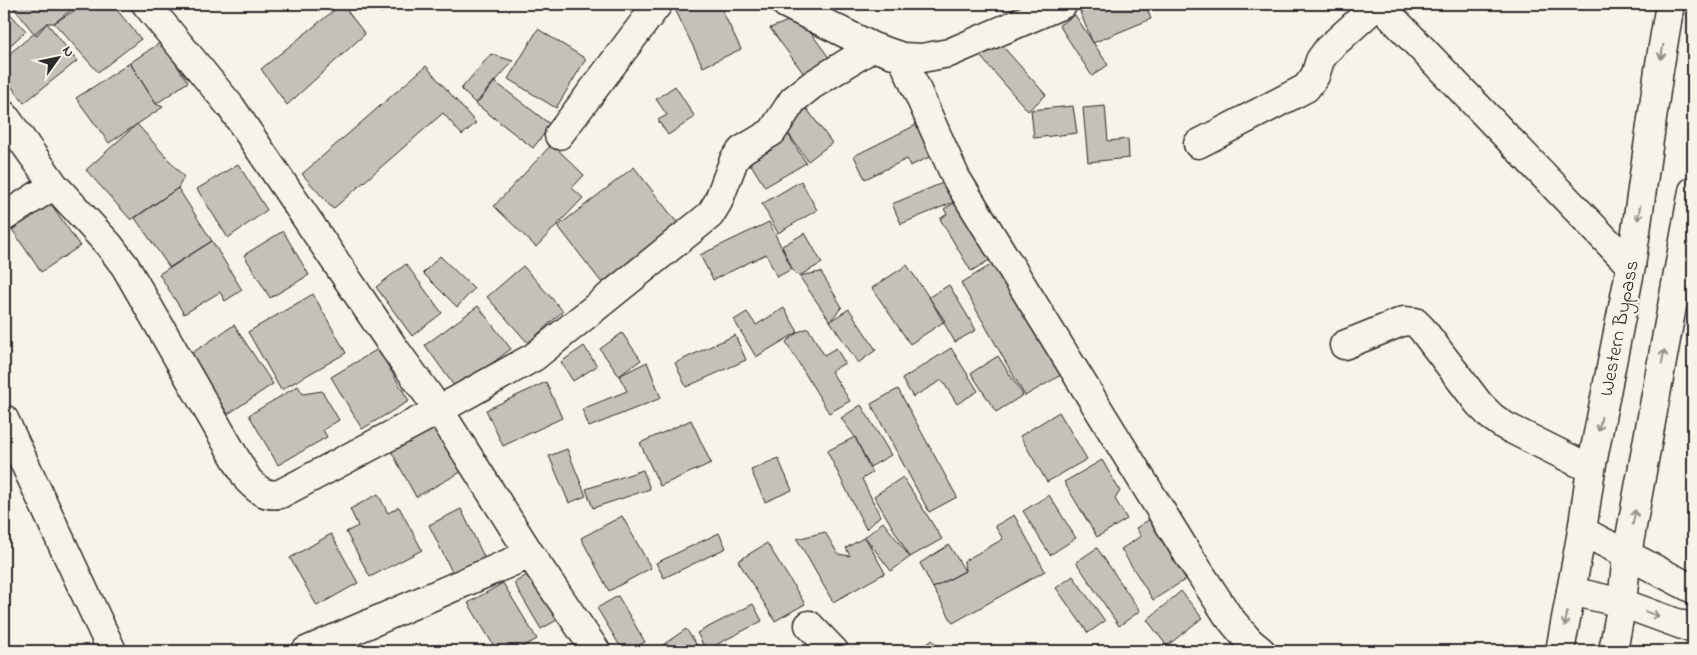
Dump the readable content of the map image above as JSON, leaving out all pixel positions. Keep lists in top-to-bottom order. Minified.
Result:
{"streets":{"street":["Western Bypass"]},"north":"top right"}
